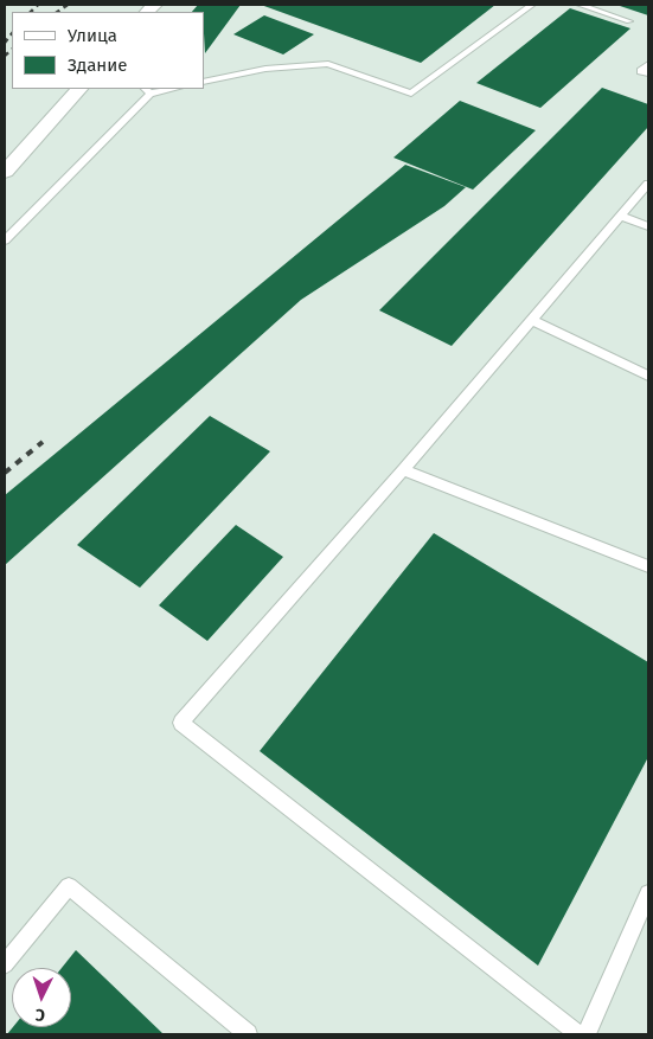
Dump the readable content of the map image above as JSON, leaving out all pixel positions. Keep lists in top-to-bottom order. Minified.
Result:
{"legend":["Улица","Здание"],"north":"bottom"}
